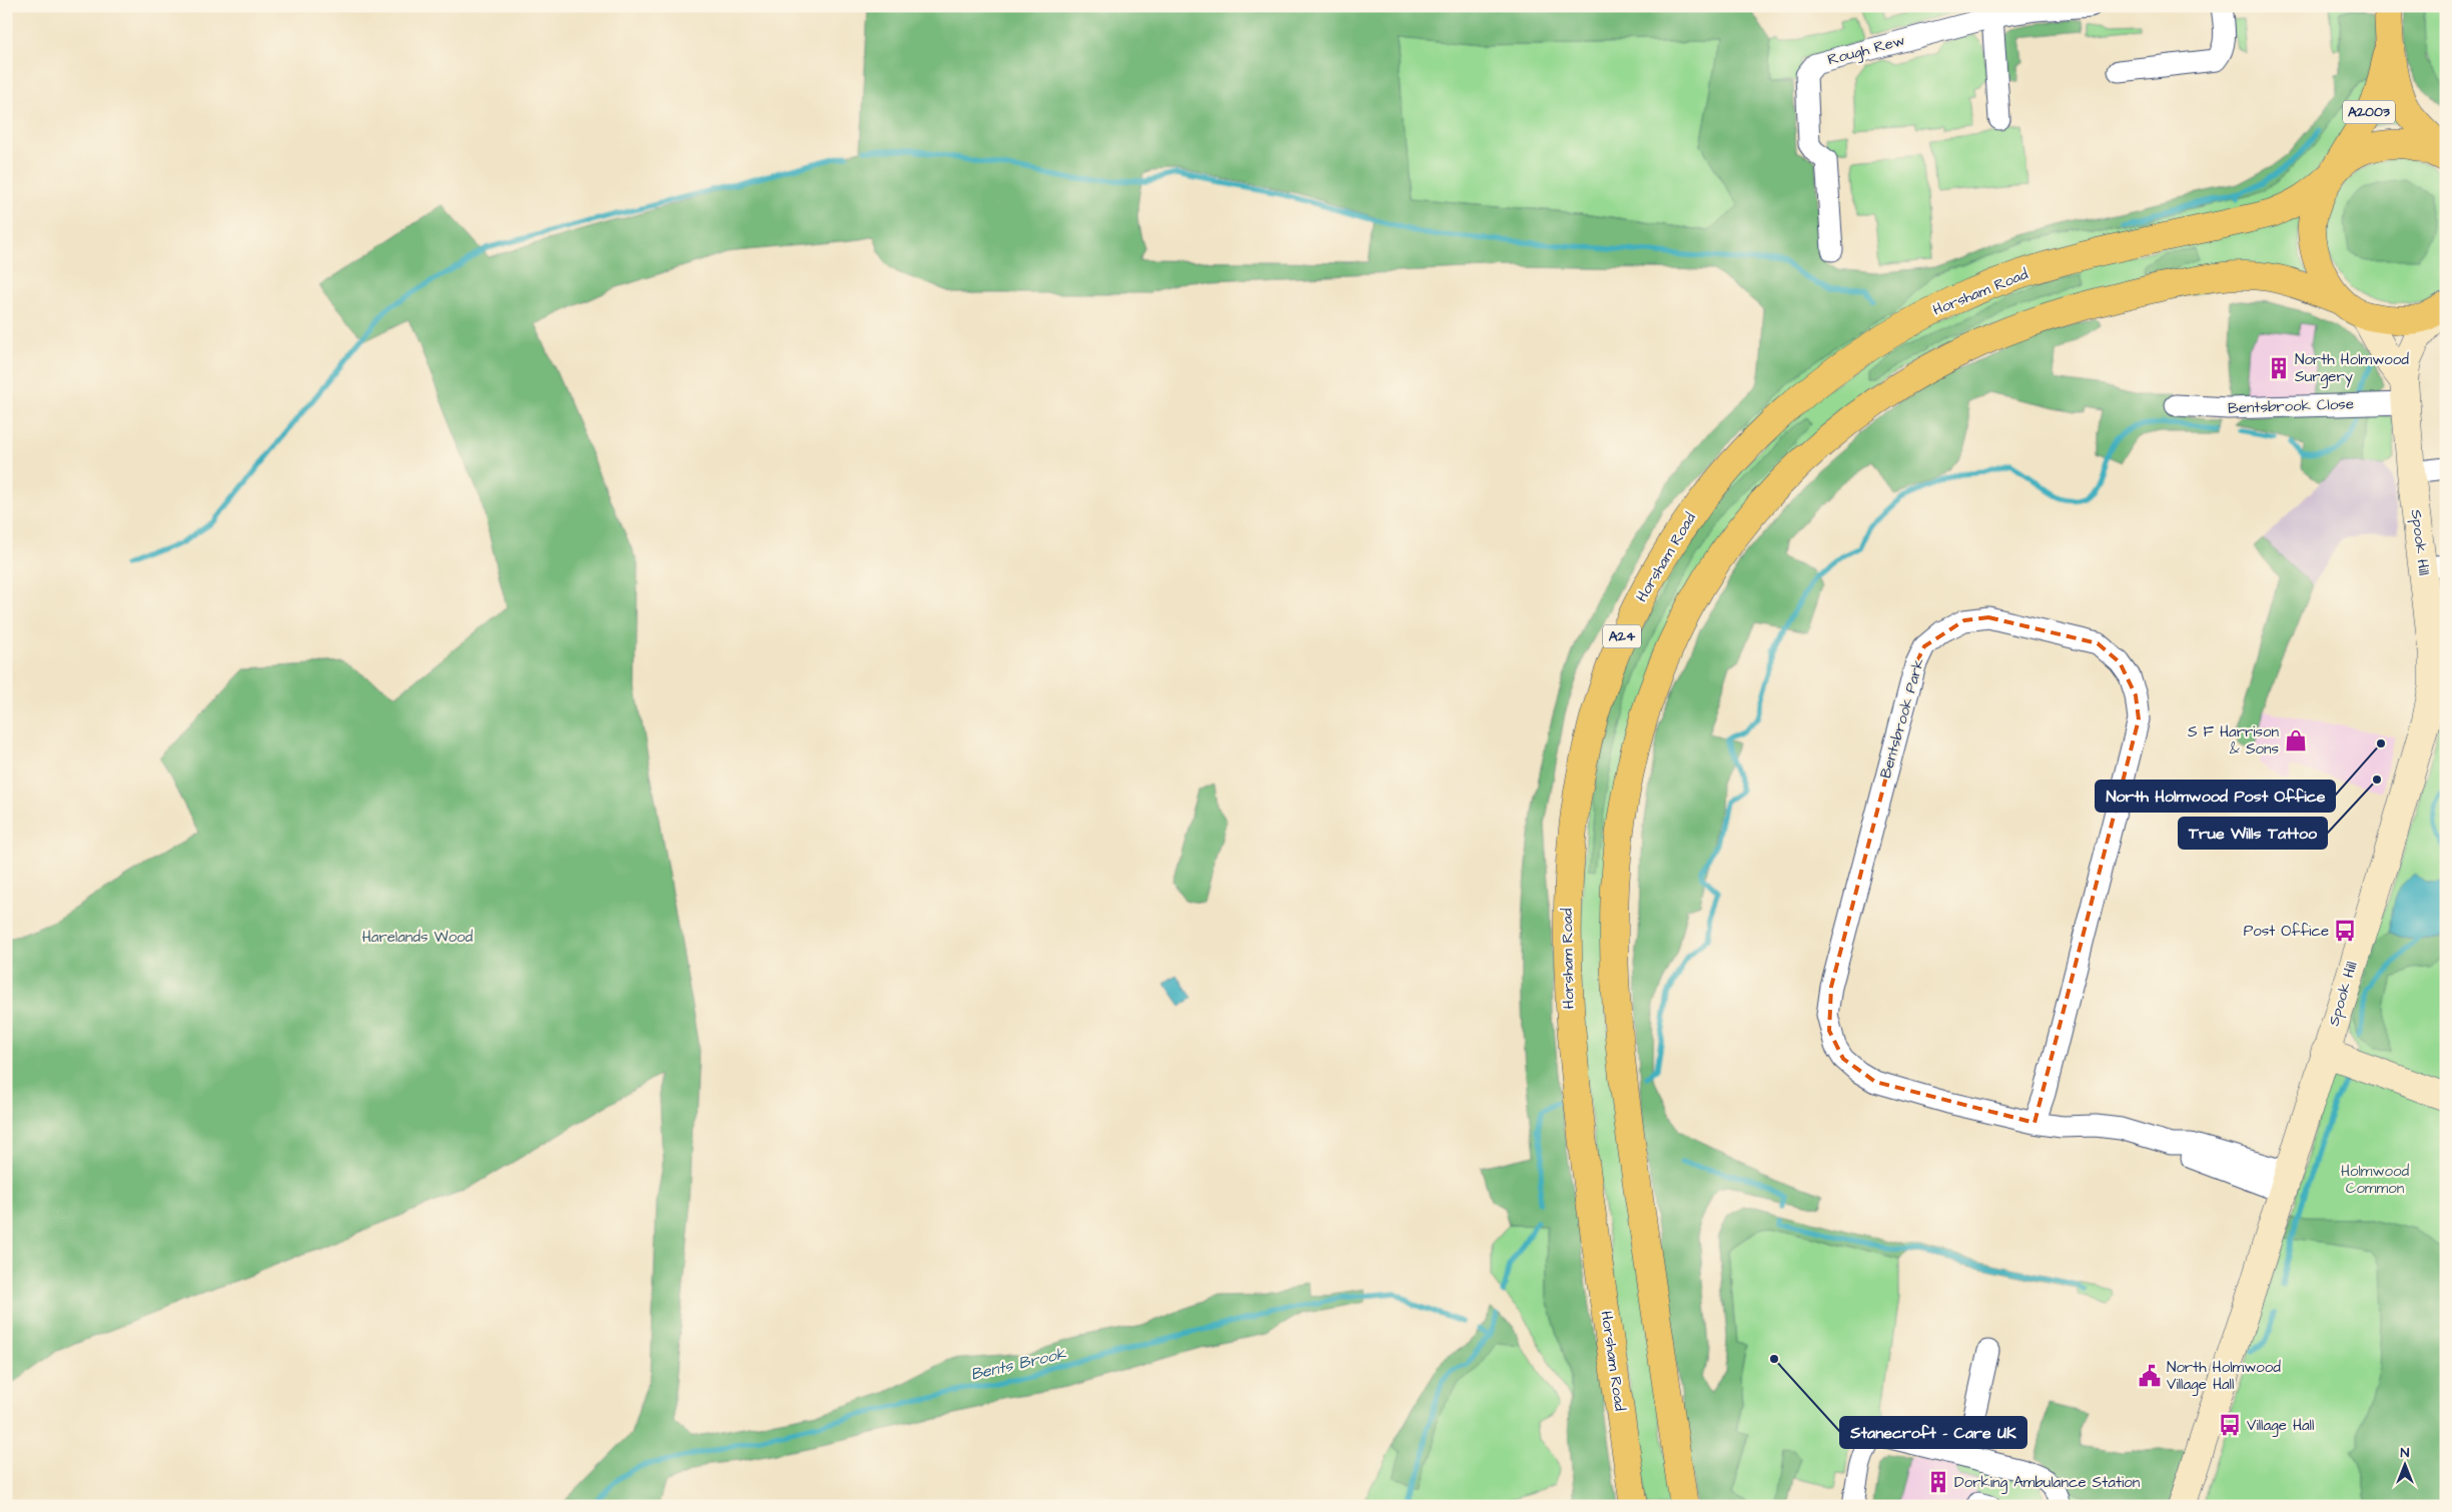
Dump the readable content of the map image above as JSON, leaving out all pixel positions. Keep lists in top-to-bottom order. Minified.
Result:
{"streets":{"main road":["A2003","Horsham Road","A24"],"street":["Rough Rew","Bentsbrook Close","Spook Hill","Bentsbrook Park"]},"crossings":[["A2003","Horsham Road"],["Bentsbrook Close","Spook Hill"],["Spook Hill","Bentsbrook Park"]],"water":["Bents Brook"],"parks":["Harelands Wood","Holmwood Common"],"places":{"building":["North Holmwood Surgery","Dorking Ambulance Station"],"shop":["S F Harrison & Sons"],"other":["North Holmwood Post Office","True Wills Tattoo","Stanecroft - Care UK"],"bus stop":["Post Office","Village Hall"],"public building":["North Holmwood Village Hall"]},"north":"top"}
